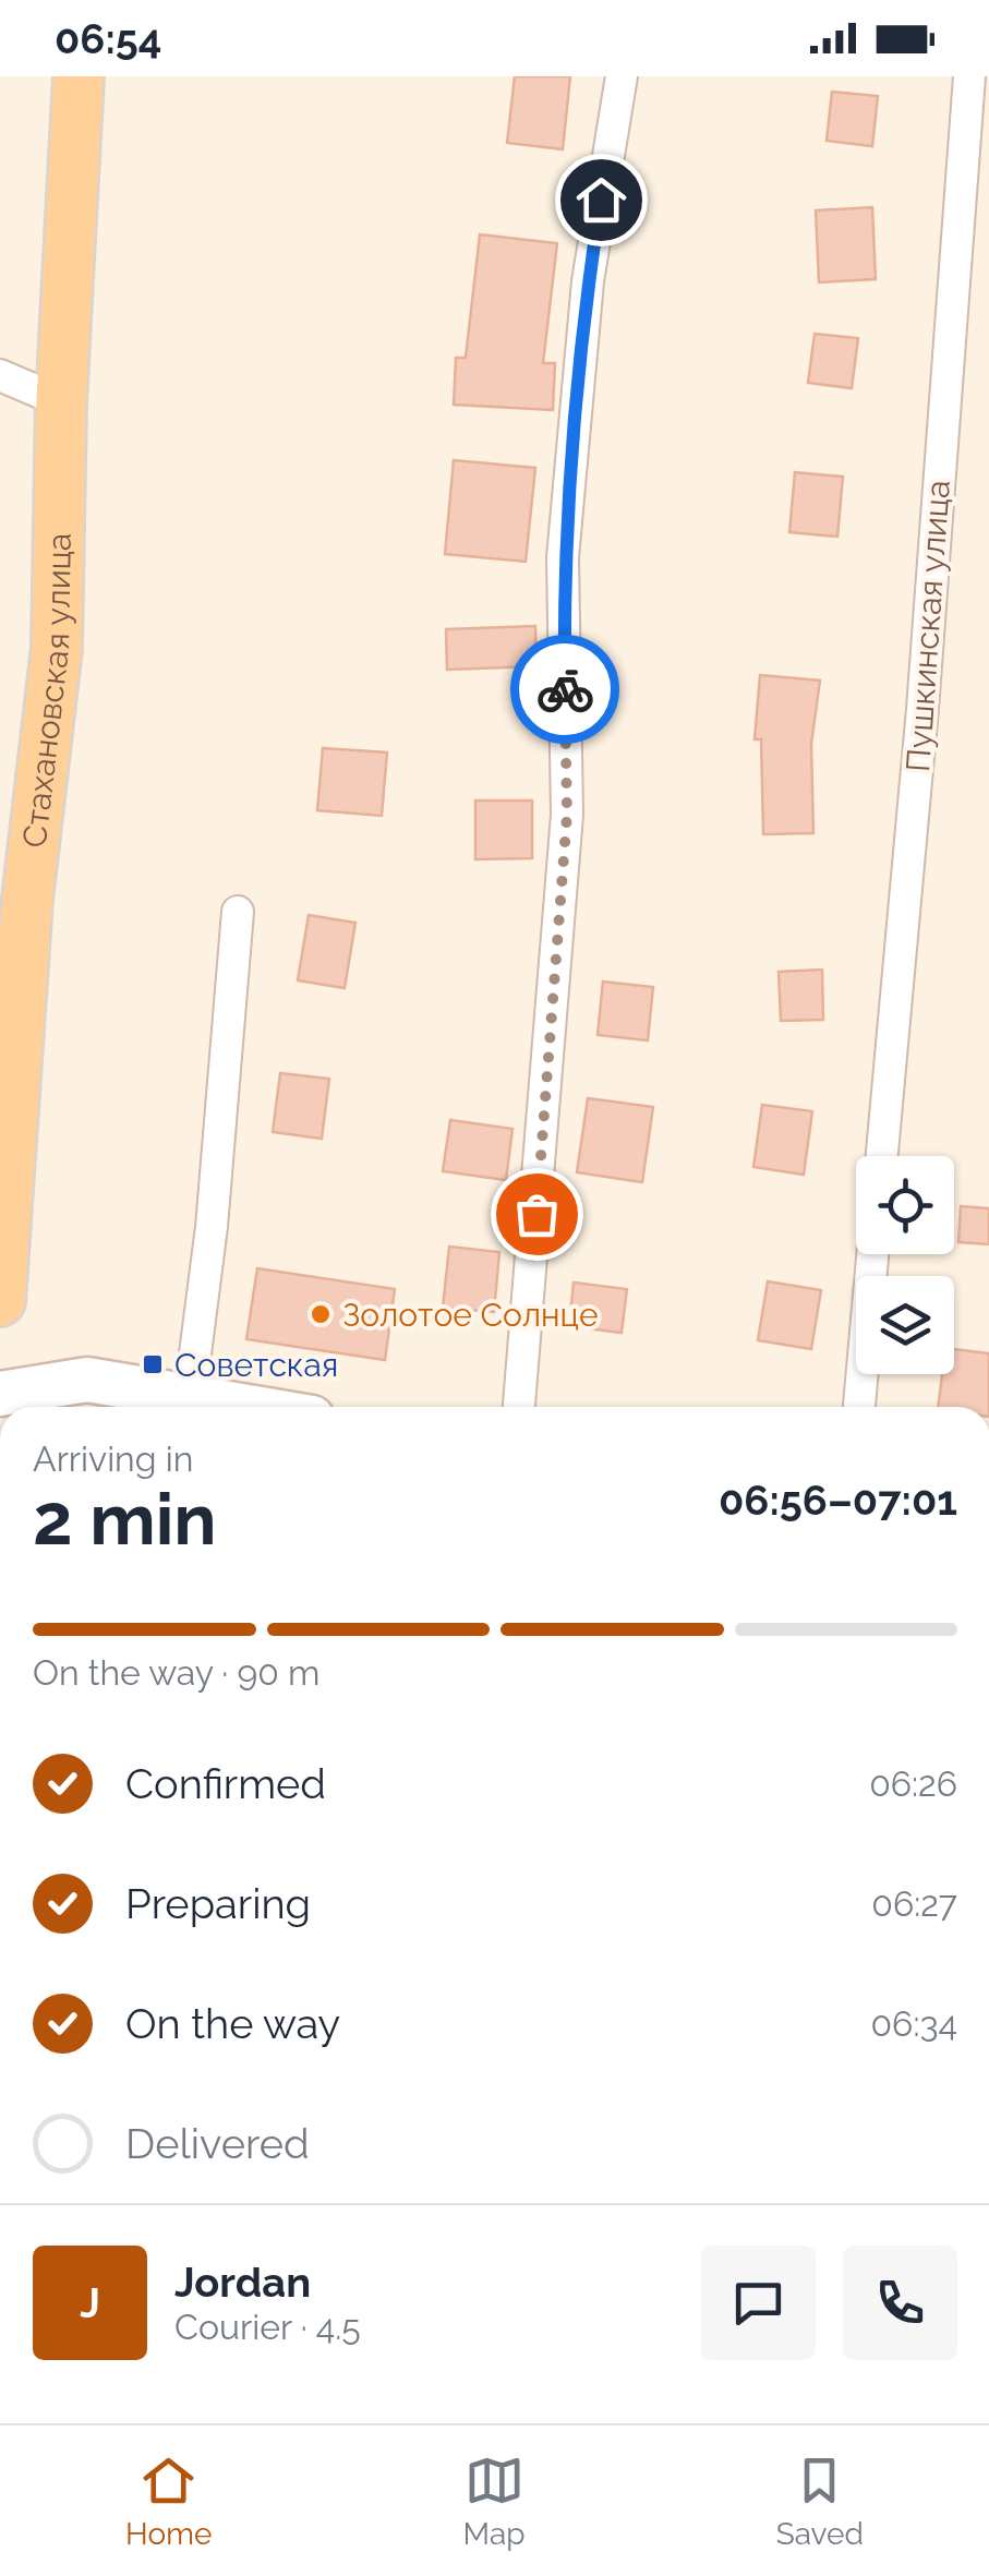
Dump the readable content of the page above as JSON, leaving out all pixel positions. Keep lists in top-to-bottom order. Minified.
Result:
{"streets":{"main road":["Стахановская улица"],"street":["Пушкинская улица"]},"places":{"other":["Золотое Солнце"],"transit":["Советская"]},"page":{"status":"06:54","heading":["2 min","Arriving in","06:56–07:01"],"panel":["Jordan","Courier · 4.5"],"bar":"On the way · 90 m","list":[["Confirmed","06:26"],["Preparing","06:27"],["On the way","06:34"],"Delivered"],"round":"J","tabs":["Home","Map","Saved"]}}
